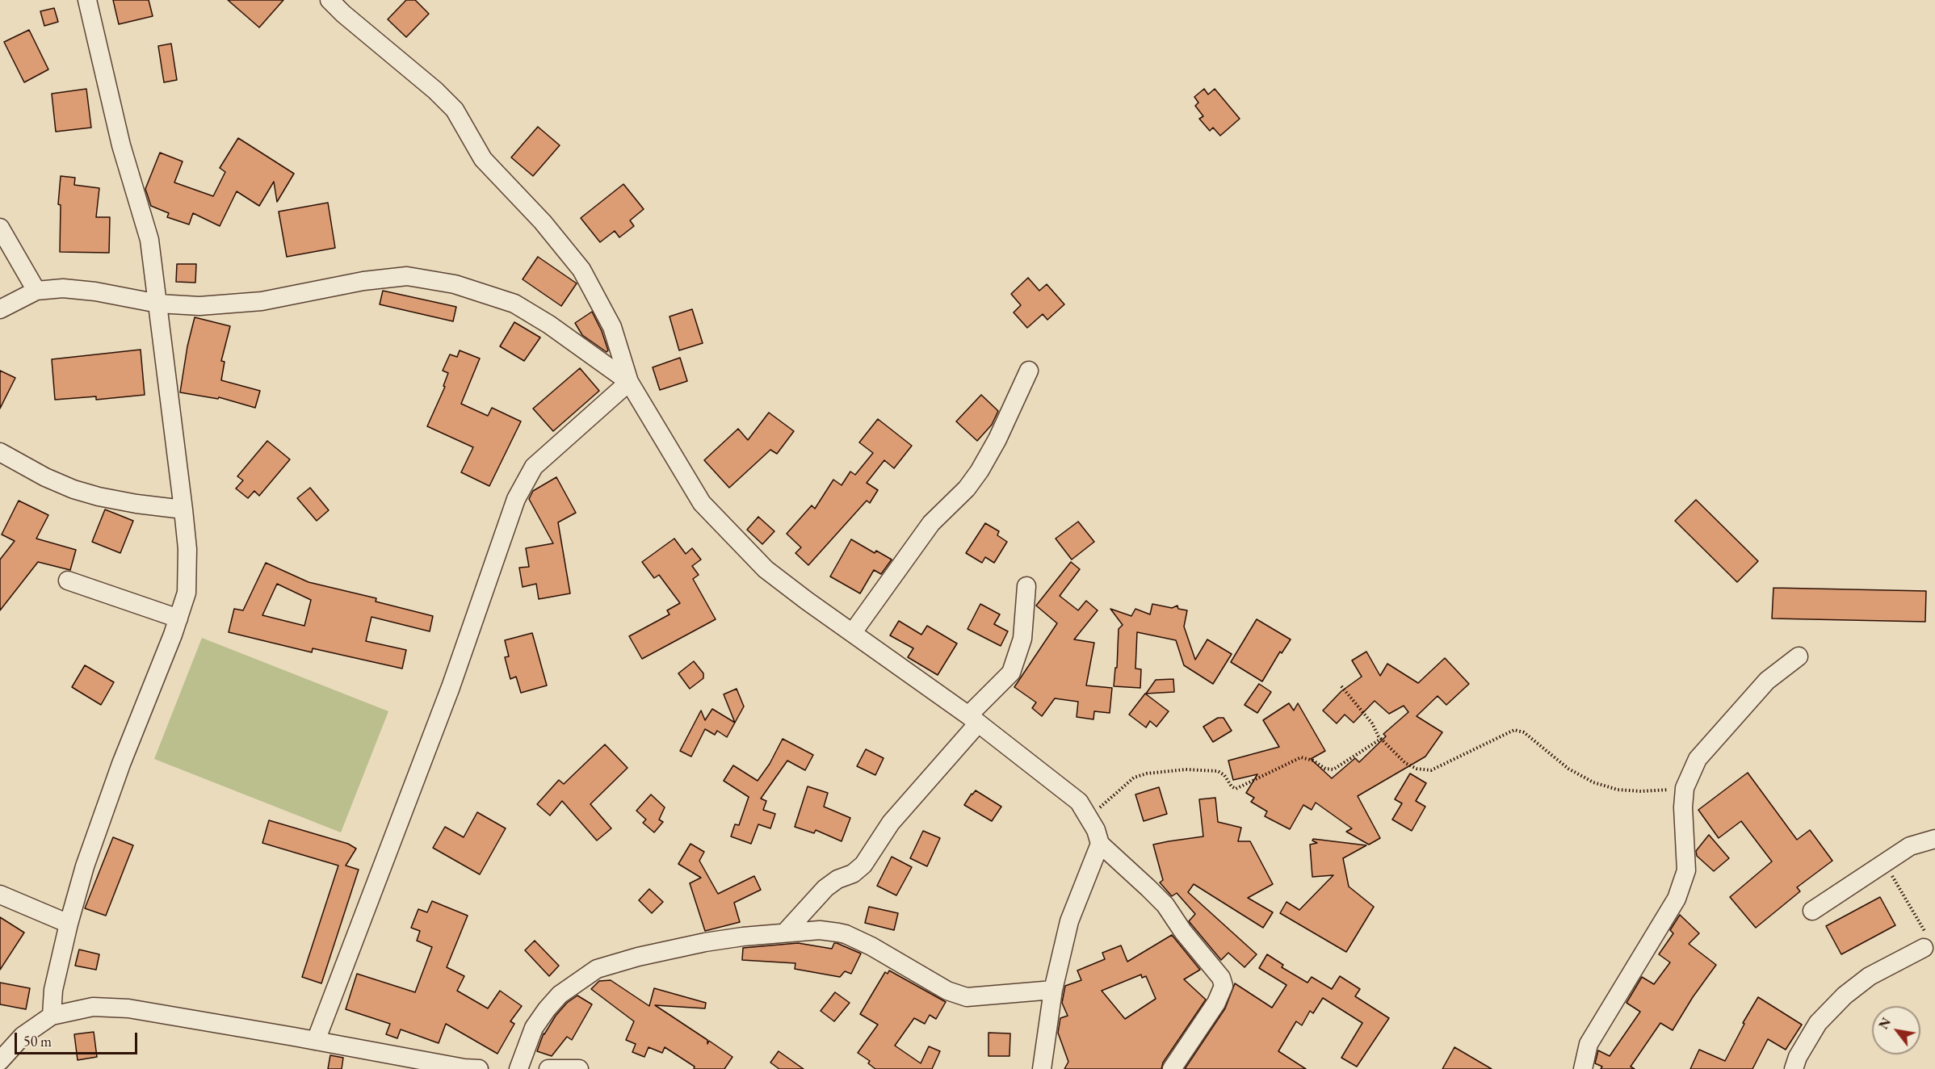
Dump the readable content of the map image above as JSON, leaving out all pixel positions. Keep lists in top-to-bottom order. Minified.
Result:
{"scale_bar":"50 m","north":"top left"}
